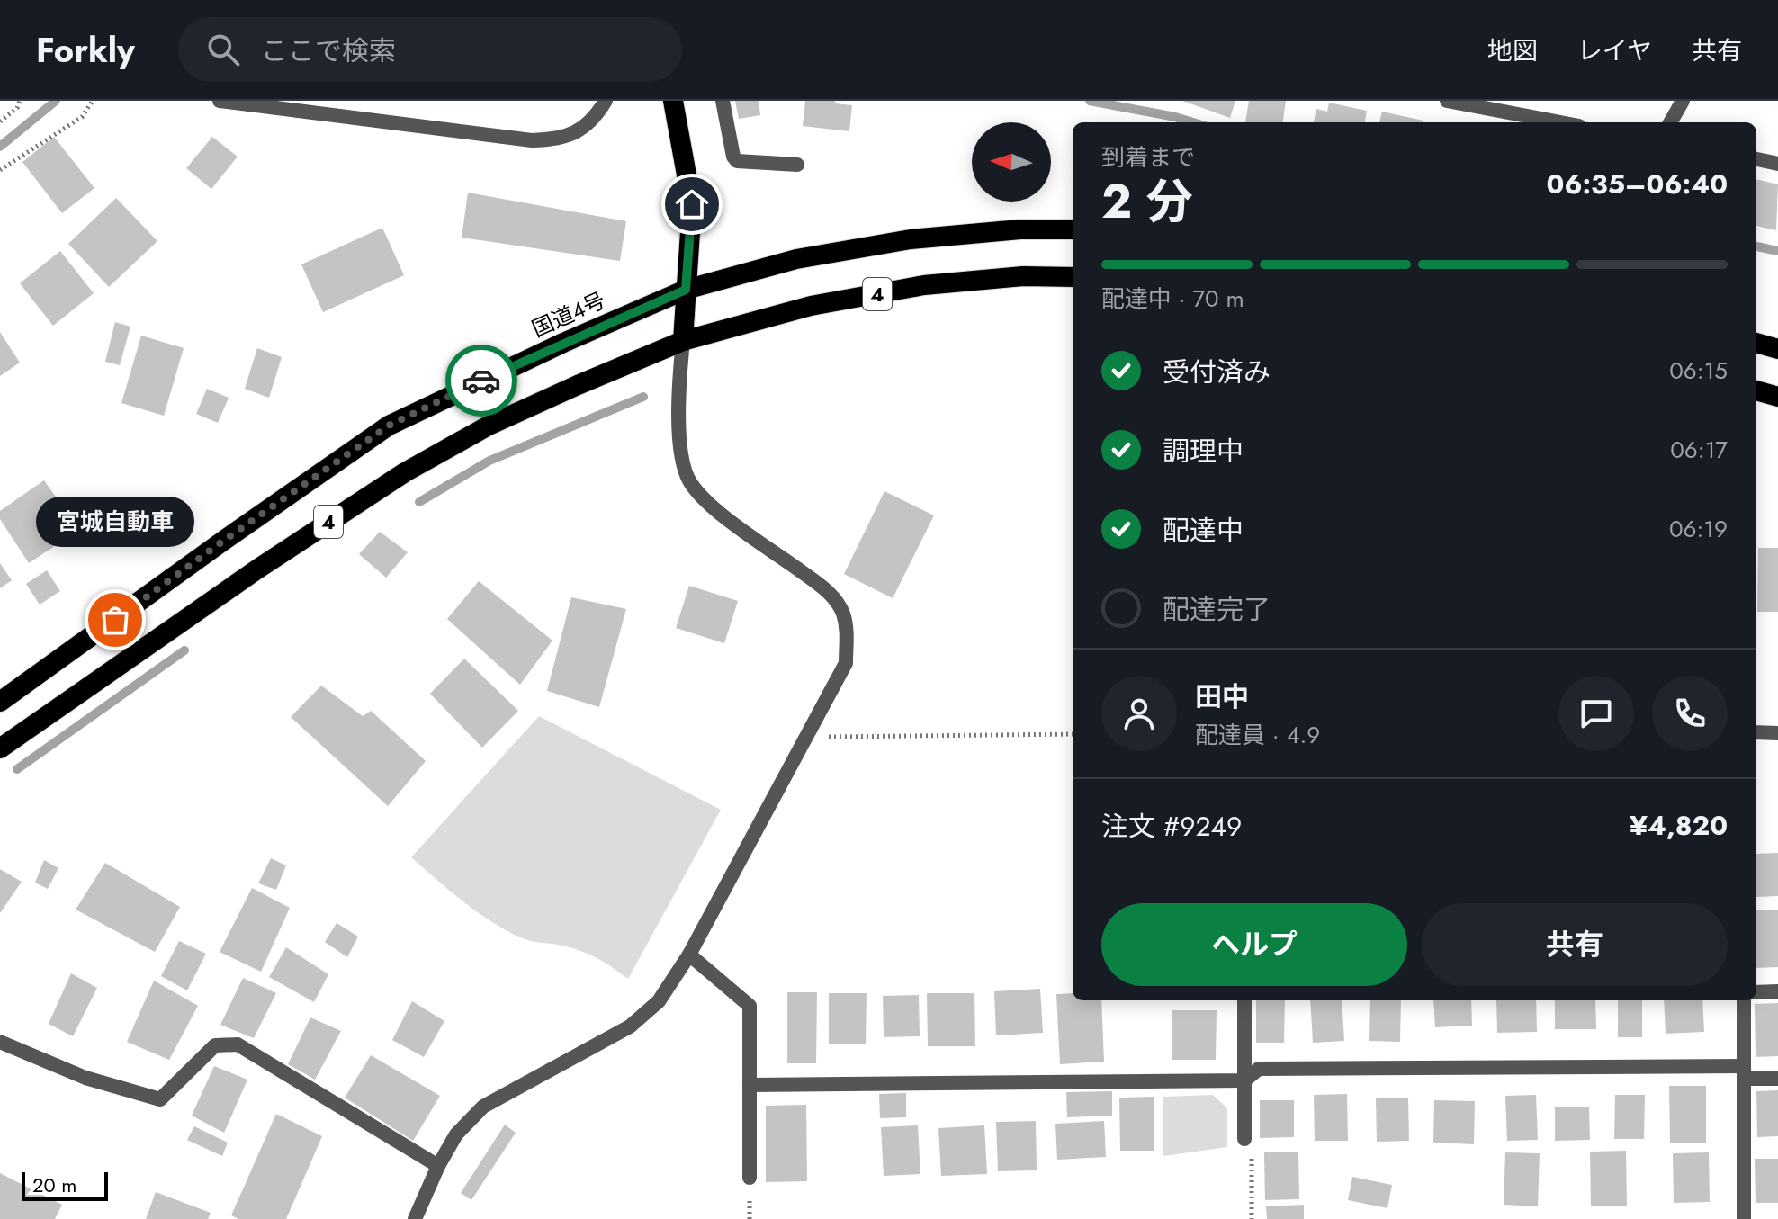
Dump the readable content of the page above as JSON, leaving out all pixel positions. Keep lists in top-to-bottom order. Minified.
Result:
{"streets":{"highway":["4","国道4号"]},"places":["宮城自動車"],"scale_bar":"20 m","north":"left","page":{"header":"Forkly","search":"ここで検索","nav":["地図","レイヤ","共有"],"heading":["2 分","到着まで","06:35–06:40"],"panel":["田中","配達員 · 4.9","注文 #9249","¥4,820"],"bar":"配達中 · 70 m","list":[["受付済み","06:15"],["調理中","06:17"],["配達中","06:19"],"配達完了"],"bubble":"宮城自動車","buttons":["ヘルプ","共有"],"scale":"20 m"}}
